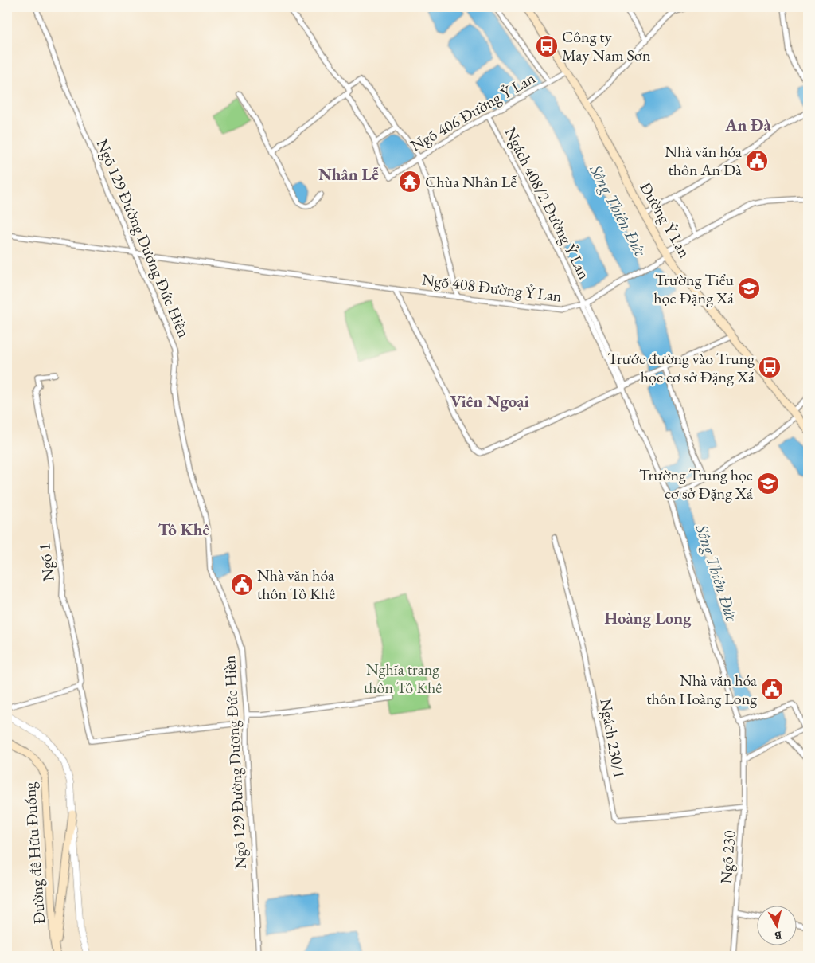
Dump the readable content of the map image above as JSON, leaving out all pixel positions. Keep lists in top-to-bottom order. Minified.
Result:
{"streets":{"main road":["Đường Ỷ Lan","Đường đê Hữu Đuống"],"street":["Ngõ 406 Đường Ỷ Lan","Ngách 408/2 Đường Ỷ Lan","Ngõ 129 Đường Dương Đức Hiền","Ngõ 408 Đường Ỷ Lan","Ngõ 1","Ngách 230/1","Ngõ 230"]},"crossings":[["Ngõ 406 Đường Ỷ Lan","Ngách 408/2 Đường Ỷ Lan"],["Ngõ 406 Đường Ỷ Lan","Đường Ỷ Lan"],["Ngách 408/2 Đường Ỷ Lan","Ngõ 408 Đường Ỷ Lan"],["Ngách 408/2 Đường Ỷ Lan","Ngõ 230"],["Đường Ỷ Lan","Ngõ 408 Đường Ỷ Lan"],["Ngõ 129 Đường Dương Đức Hiền","Ngõ 408 Đường Ỷ Lan"],["Ngách 230/1","Ngõ 230"]],"districts":["An Đà","Nhân Lễ","Viên Ngoại","Tô Khê","Hoàng Long"],"water":["Sông Thiên Đức"],"parks":["Nghĩa trang thôn Tô Khê"],"places":{"bus stop":["Công ty May Nam Sơn","Trước đường vào Trung học cơ sở Đặng Xá"],"public building":["Nhà văn hóa thôn An Đà","Nhà văn hóa thôn Tô Khê","Nhà văn hóa thôn Hoàng Long"],"temple":["Chùa Nhân Lễ"],"school or university":["Trường Tiểu học Đặng Xá","Trường Trung học cơ sở Đặng Xá"]},"north":"bottom"}
